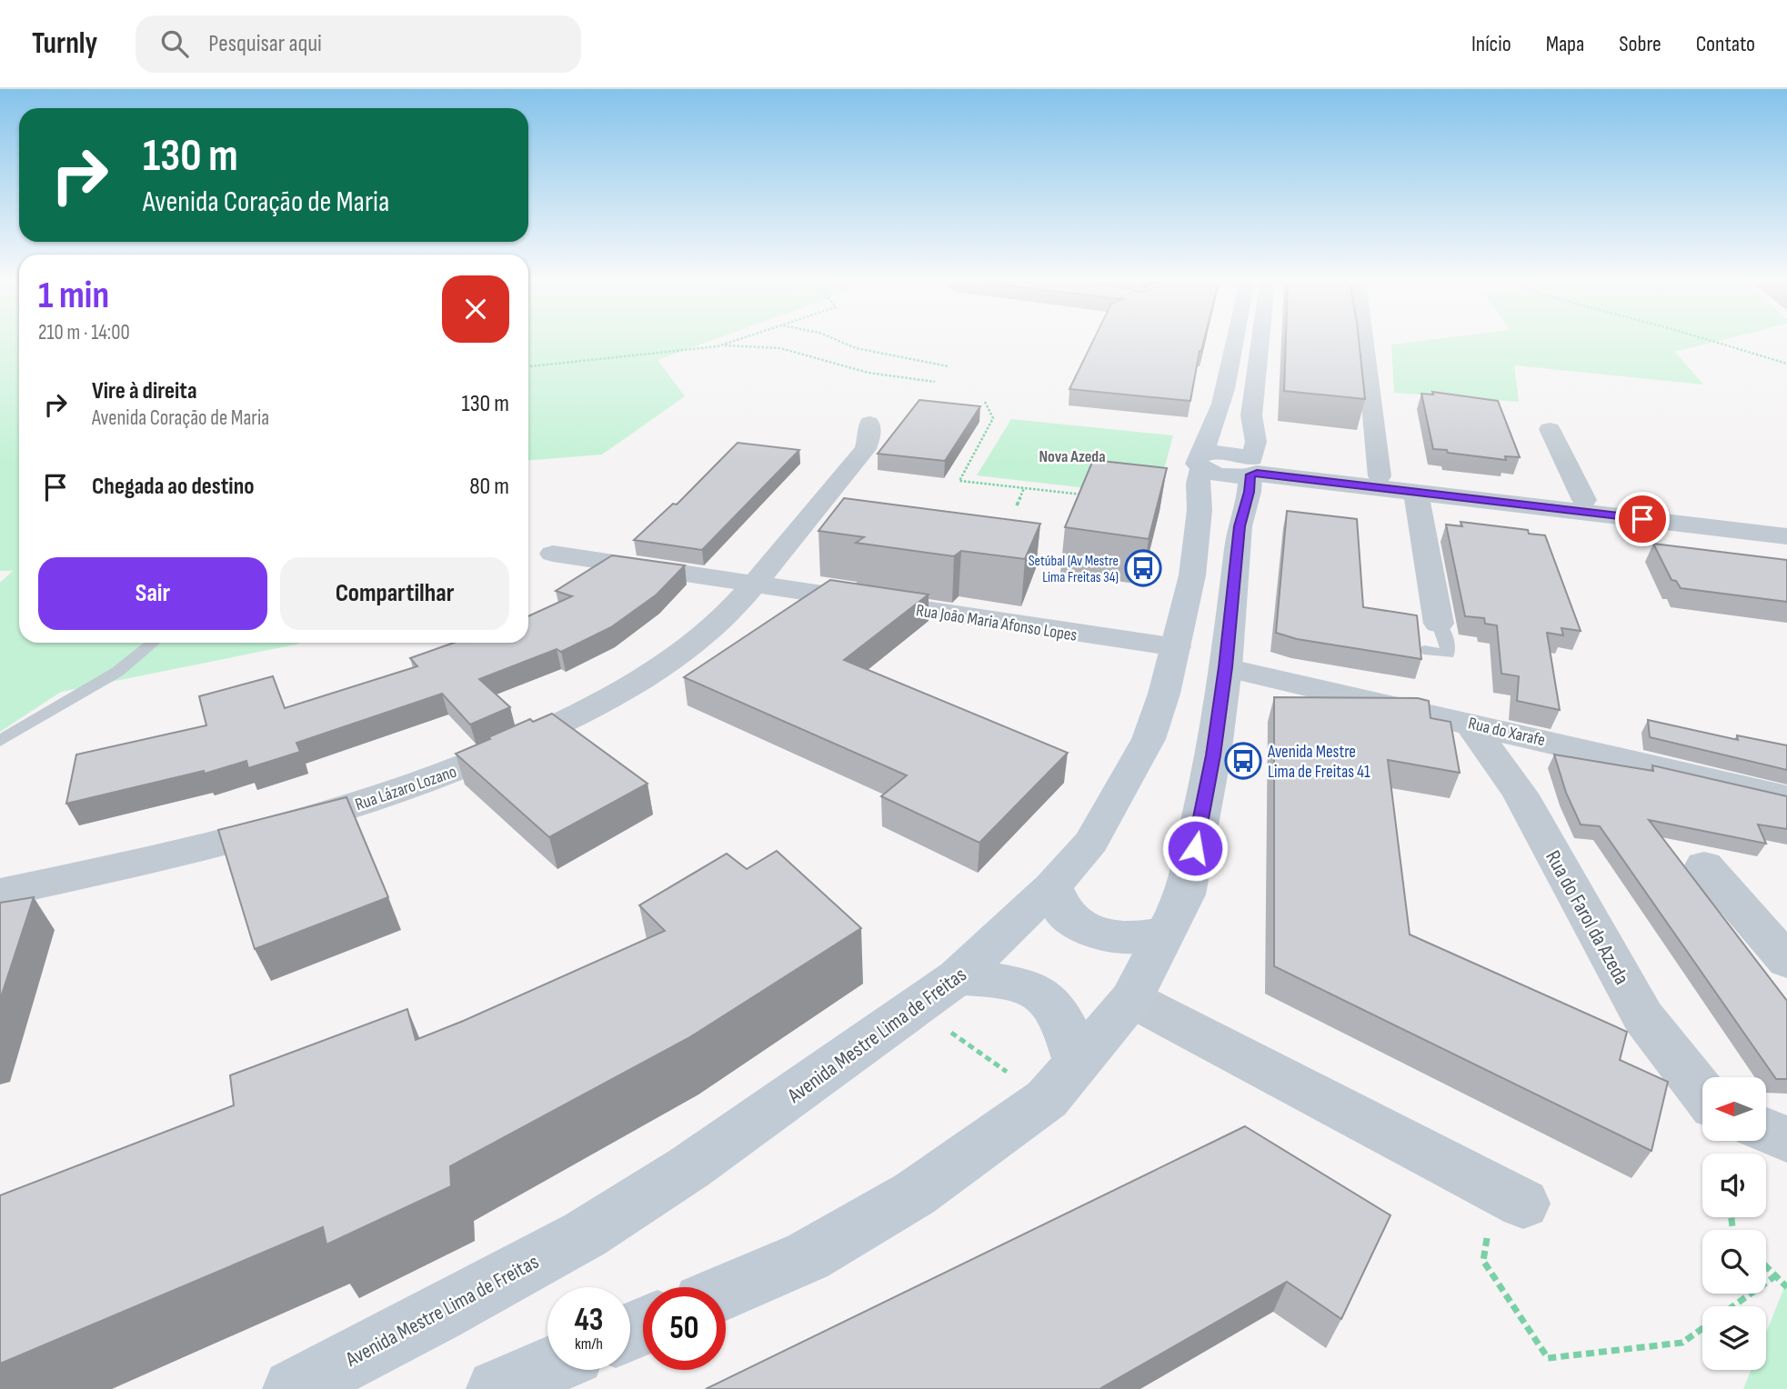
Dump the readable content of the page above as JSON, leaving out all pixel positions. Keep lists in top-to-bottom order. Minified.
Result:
{"streets":{"main road":["Avenida Mestre Lima de Freitas"],"street":["Rua João Maria Afonso Lopes","Rua do Xarafe","Rua Lázaro Lozano","Rua do Farol da Azeda"]},"crossings":[["Rua João Maria Afonso Lopes","Rua Lázaro Lozano"],["Rua João Maria Afonso Lopes","Avenida Mestre Lima de Freitas"],["Rua do Xarafe","Rua do Farol da Azeda"]],"districts":["Nova Azeda"],"places":{"bus stop":["Setúbal (Av Mestre Lima Freitas 34)","Avenida Mestre Lima de Freitas 41"]},"north":"left","page":{"header":"Turnly","search":"Pesquisar aqui","nav":["Início","Mapa","Sobre","Contato"],"turn":["130 m","Avenida Coração de Maria"],"heading":["1 min","210 m · 14:00"],"list":[{"name":"Vire à direita","note":"Avenida Coração de Maria","value":"130 m"},{"name":"Chegada ao destino","value":"80 m"}],"buttons":["Sair","Compartilhar"],"speed":"43 km/h","limit":"50"}}
